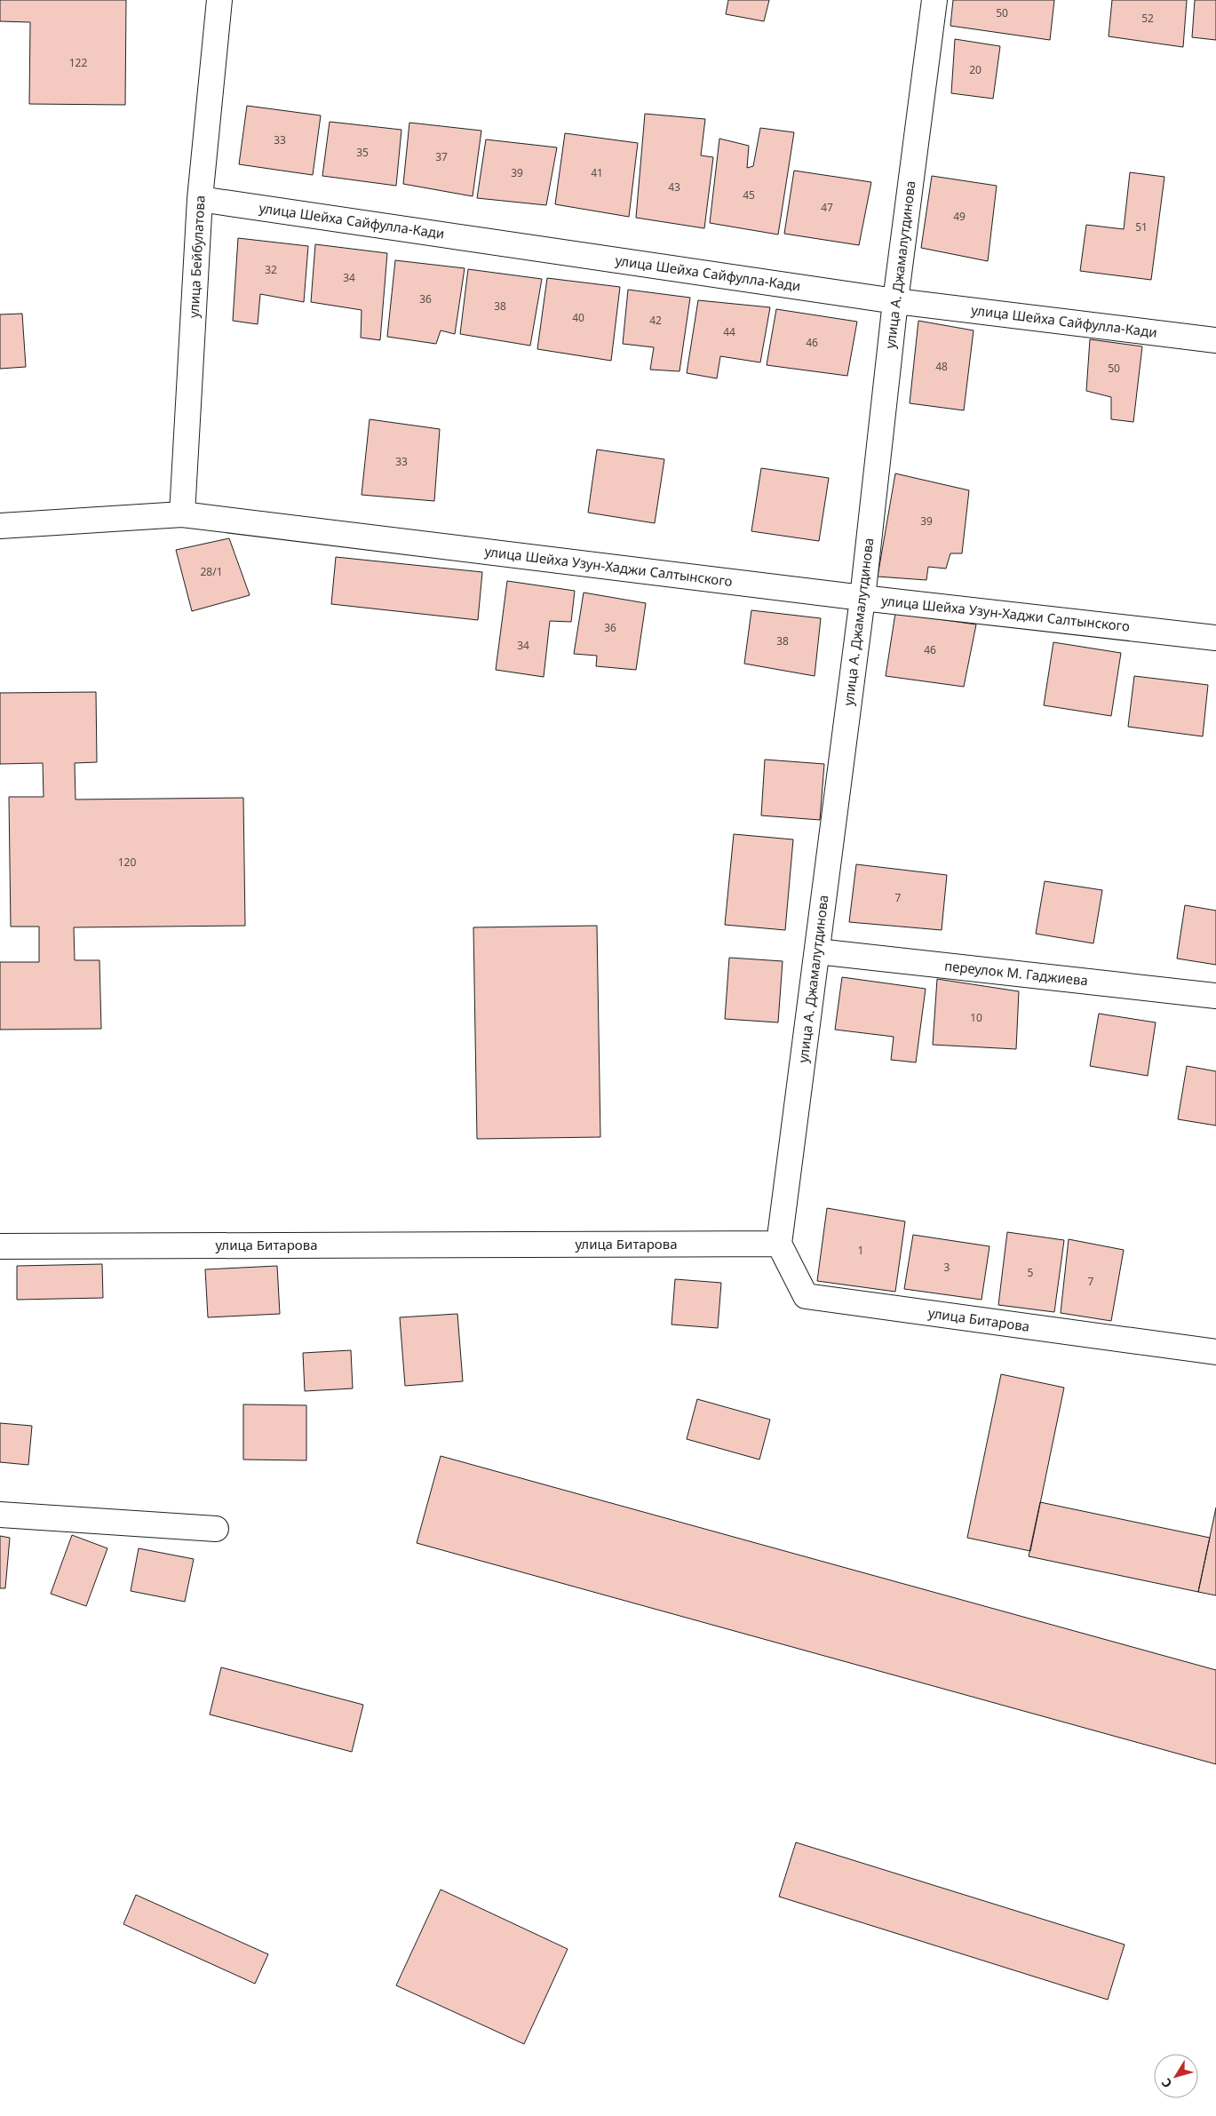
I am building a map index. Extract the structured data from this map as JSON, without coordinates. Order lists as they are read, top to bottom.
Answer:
{
  "streets": {
    "street": [
      "улица Шейха Сайфулла-Кади",
      "улица Бейбулатова",
      "улица А. Джамалутдинова",
      "улица Шейха Узун-Хаджи Салтынского",
      "переулок М. Гаджиева",
      "улица Битарова"
    ]
  },
  "crossings": [
    ["улица Шейха Сайфулла-Кади", "улица Бейбулатова"],
    ["улица Шейха Сайфулла-Кади", "улица А. Джамалутдинова"],
    ["улица Бейбулатова", "улица Шейха Узун-Хаджи Салтынского"],
    ["улица А. Джамалутдинова", "улица Шейха Узун-Хаджи Салтынского"],
    ["улица А. Джамалутдинова", "переулок М. Гаджиева"],
    ["улица А. Джамалутдинова", "улица Битарова"]
  ],
  "house_numbers": [
    "50",
    "52",
    "122",
    "20",
    "33",
    "35",
    "37",
    "39",
    "41",
    "43",
    "45",
    "47",
    "49",
    "51",
    "32",
    "34",
    "36",
    "38",
    "40",
    "42",
    "44",
    "46",
    "48",
    "50",
    "33",
    "39",
    "28/1",
    "36",
    "38",
    "34",
    "46",
    "120",
    "7",
    "10",
    "1",
    "3",
    "5",
    "7"
  ],
  "north": "bottom left"
}
